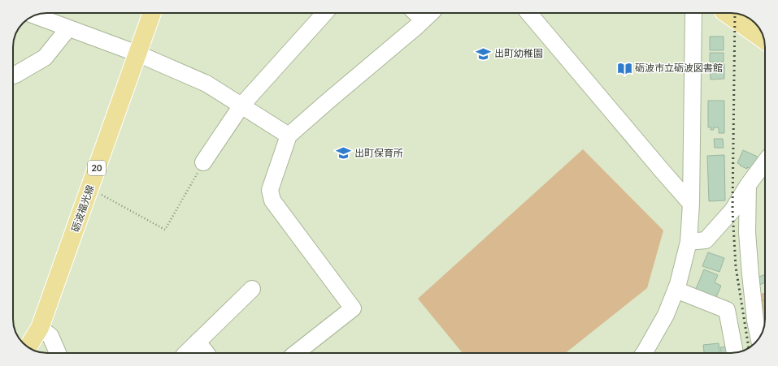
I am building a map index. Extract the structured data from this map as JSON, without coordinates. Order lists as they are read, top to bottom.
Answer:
{
  "streets": {
    "main road": ["20", "砺波福光線"]
  },
  "places": {
    "school or university": ["出町幼稚園", "出町保育所"],
    "library": ["砺波市立砺波図書館"]
  }
}
